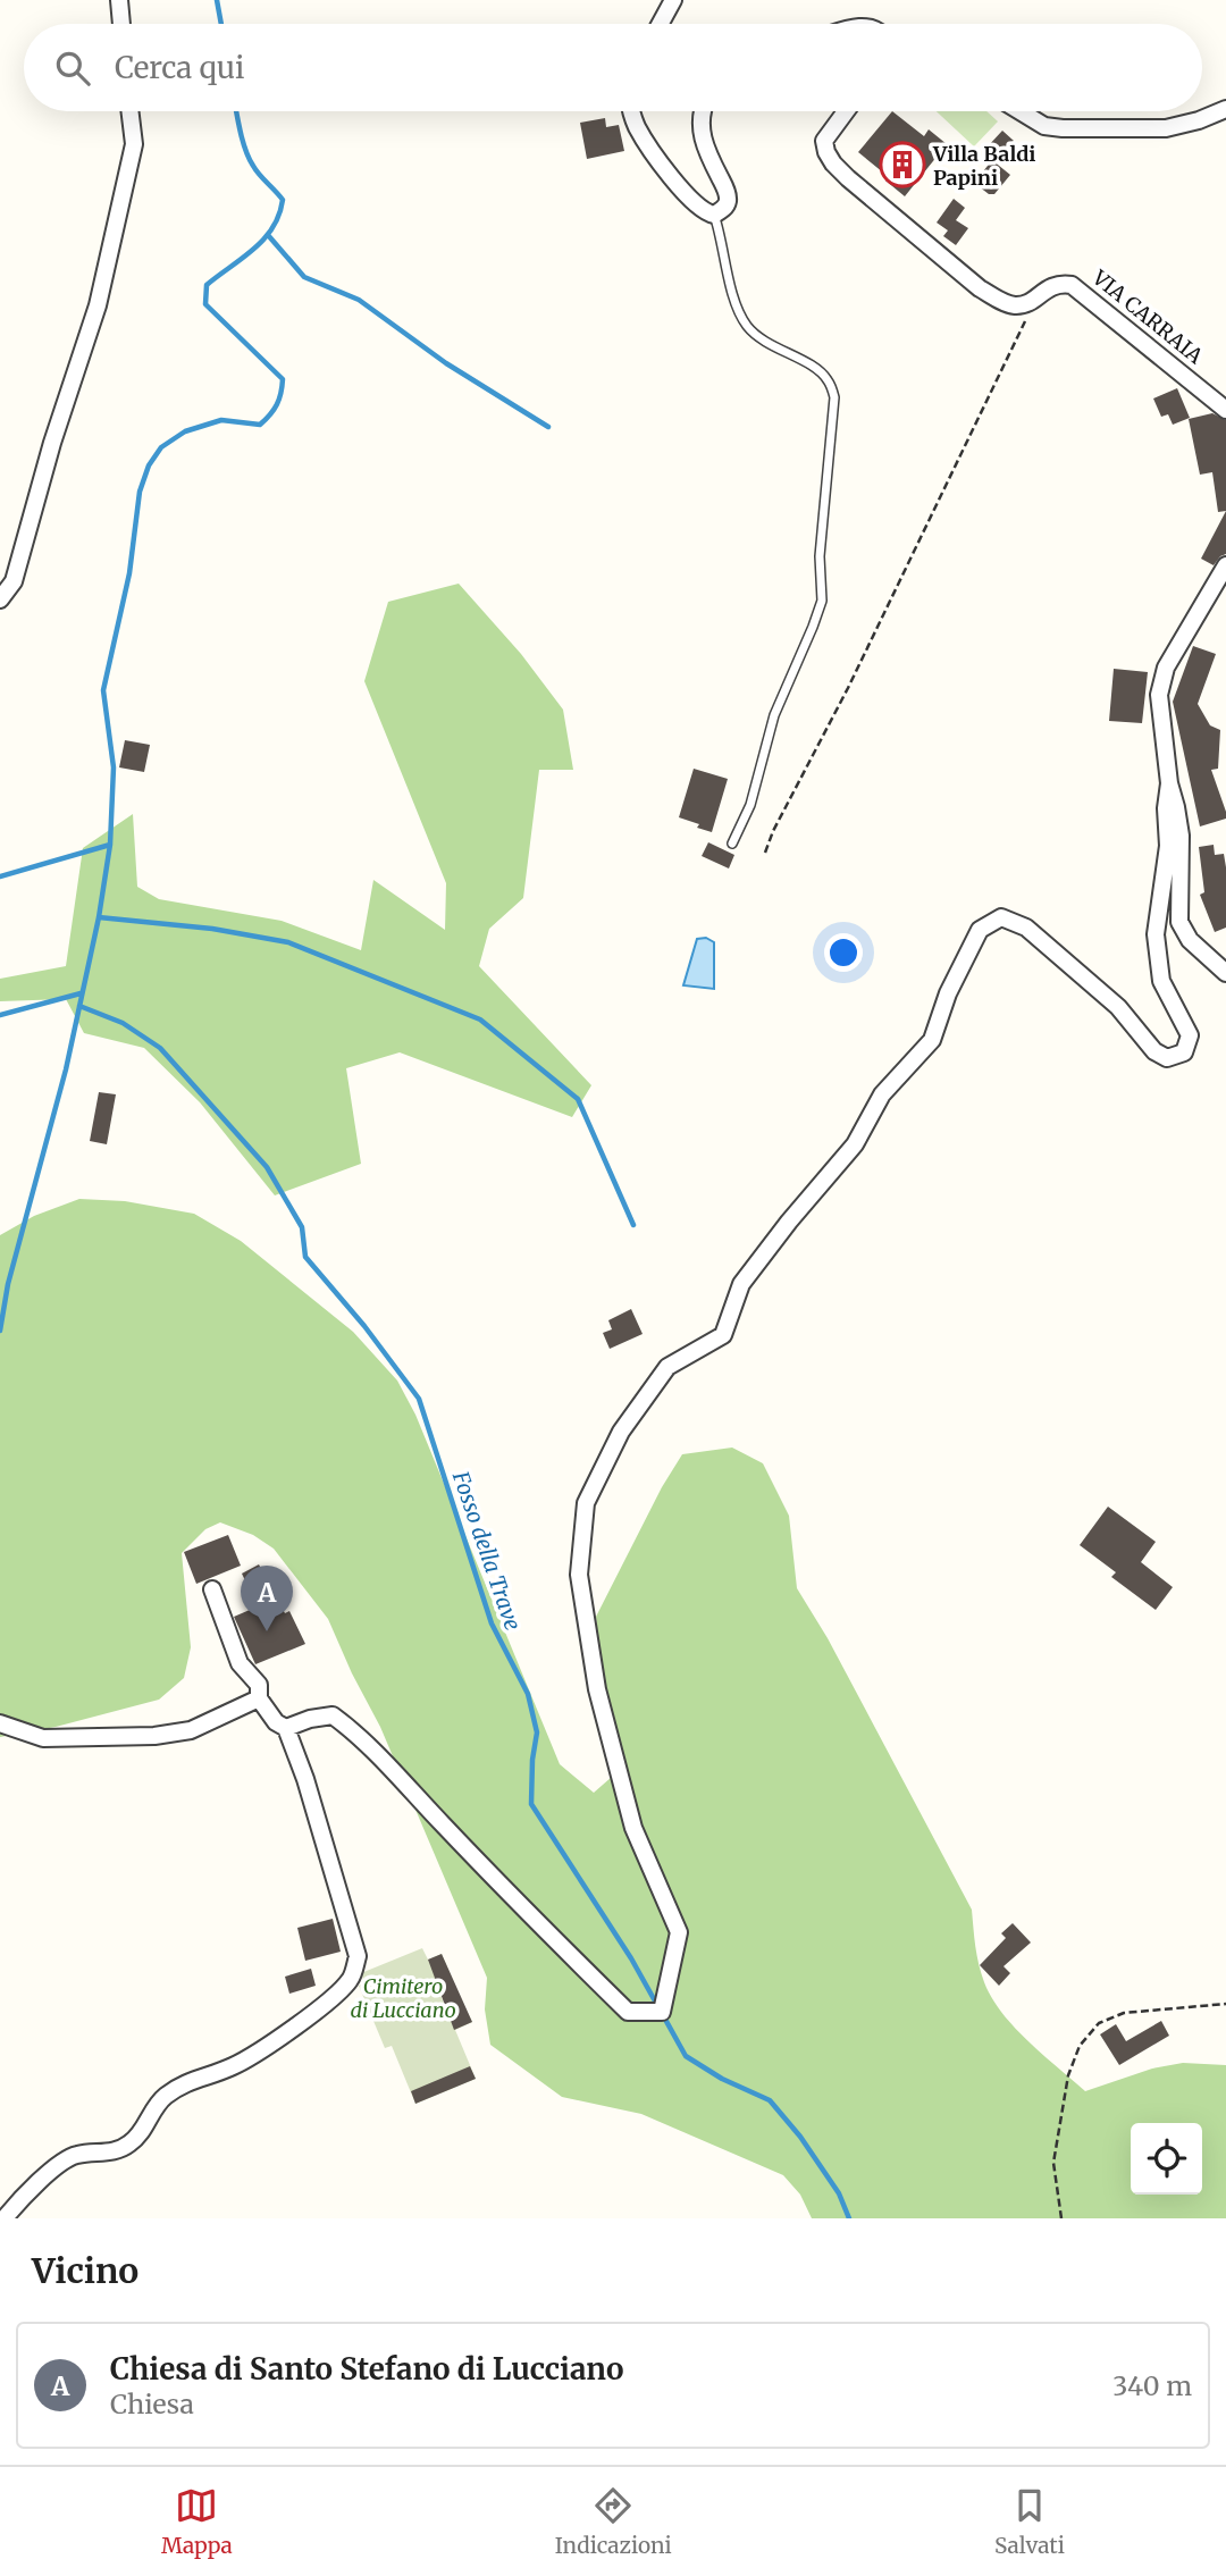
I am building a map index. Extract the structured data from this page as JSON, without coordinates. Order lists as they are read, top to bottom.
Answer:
{
  "streets": {
    "street": ["VIA CARRAIA"]
  },
  "water": ["Fosso della Trave"],
  "parks": ["Cimitero di Lucciano"],
  "places": {
    "building": ["Villa Baldi Papini"]
  },
  "page": {
    "search": "Cerca qui",
    "pins": "A",
    "heading": "Vicino",
    "list": [
      {
        "mark": "A",
        "name": "Chiesa di Santo Stefano di Lucciano",
        "note": "Chiesa",
        "value": "340 m"
      }
    ],
    "nav": ["Mappa", "Indicazioni", "Salvati"]
  }
}
